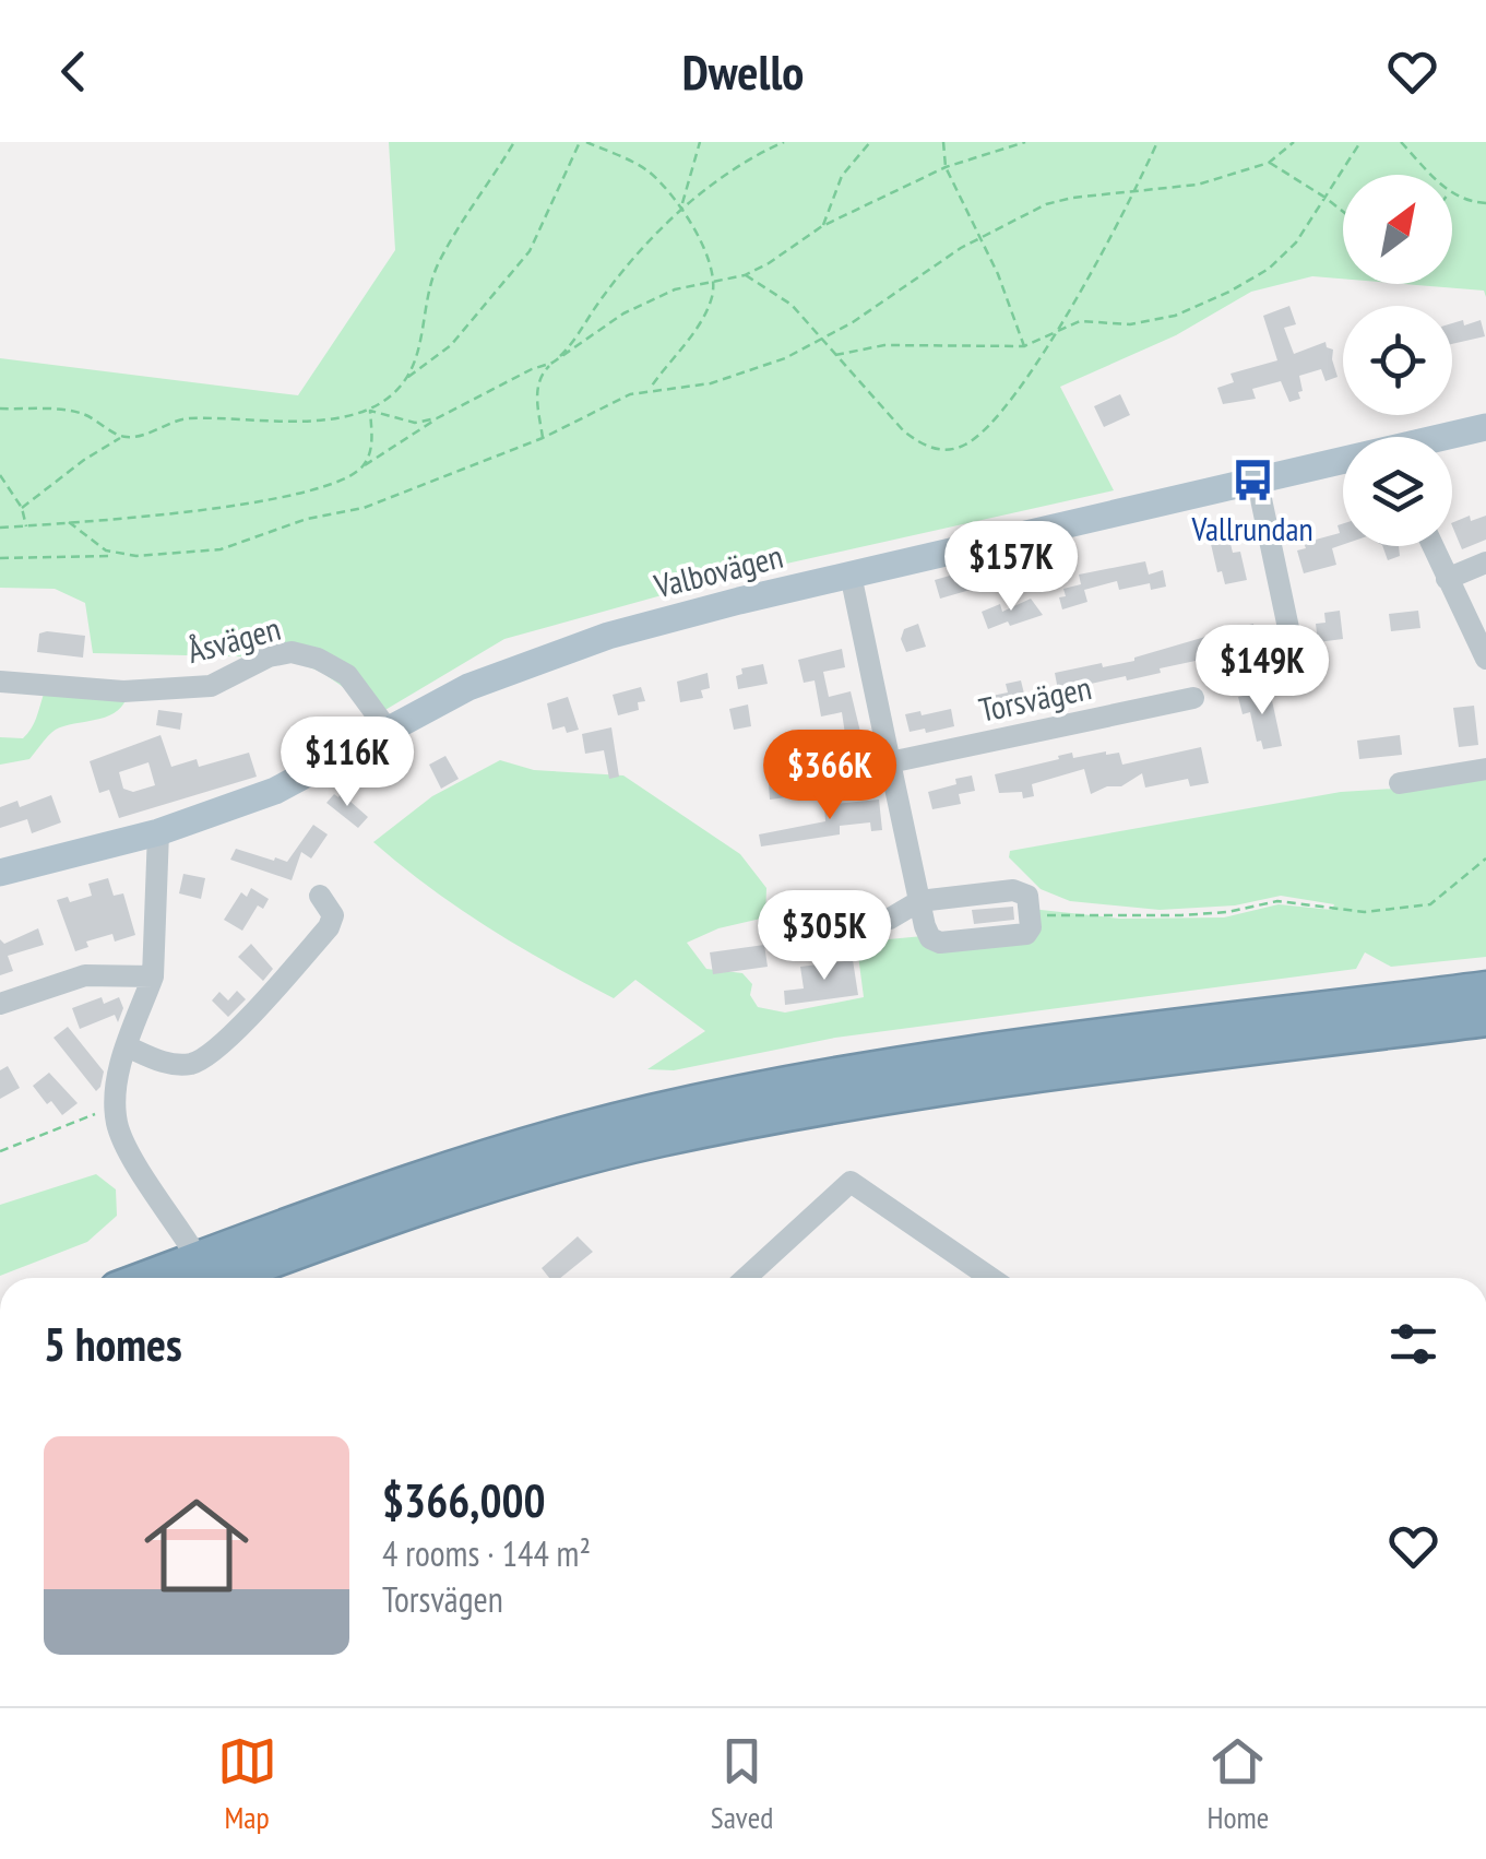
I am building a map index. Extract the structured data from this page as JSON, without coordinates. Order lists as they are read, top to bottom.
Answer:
{
  "streets": {
    "main road": ["Valbovägen"],
    "street": ["Åsvägen", "Torsvägen"]
  },
  "crossings": [
    ["Valbovägen", "Åsvägen"]
  ],
  "places": {
    "bus stop": ["Vallrundan"]
  },
  "north": "top right",
  "page": {
    "header": "Dwello",
    "price": [
      "$157K",
      "$149K",
      "$116K",
      "$366K",
      "$305K"
    ],
    "heading": "5 homes",
    "list": [
      {
        "name": "$366,000",
        "note": "4 rooms · 144 m² · Torsvägen"
      }
    ],
    "tabs": ["Map", "Saved", "Home"]
  }
}
